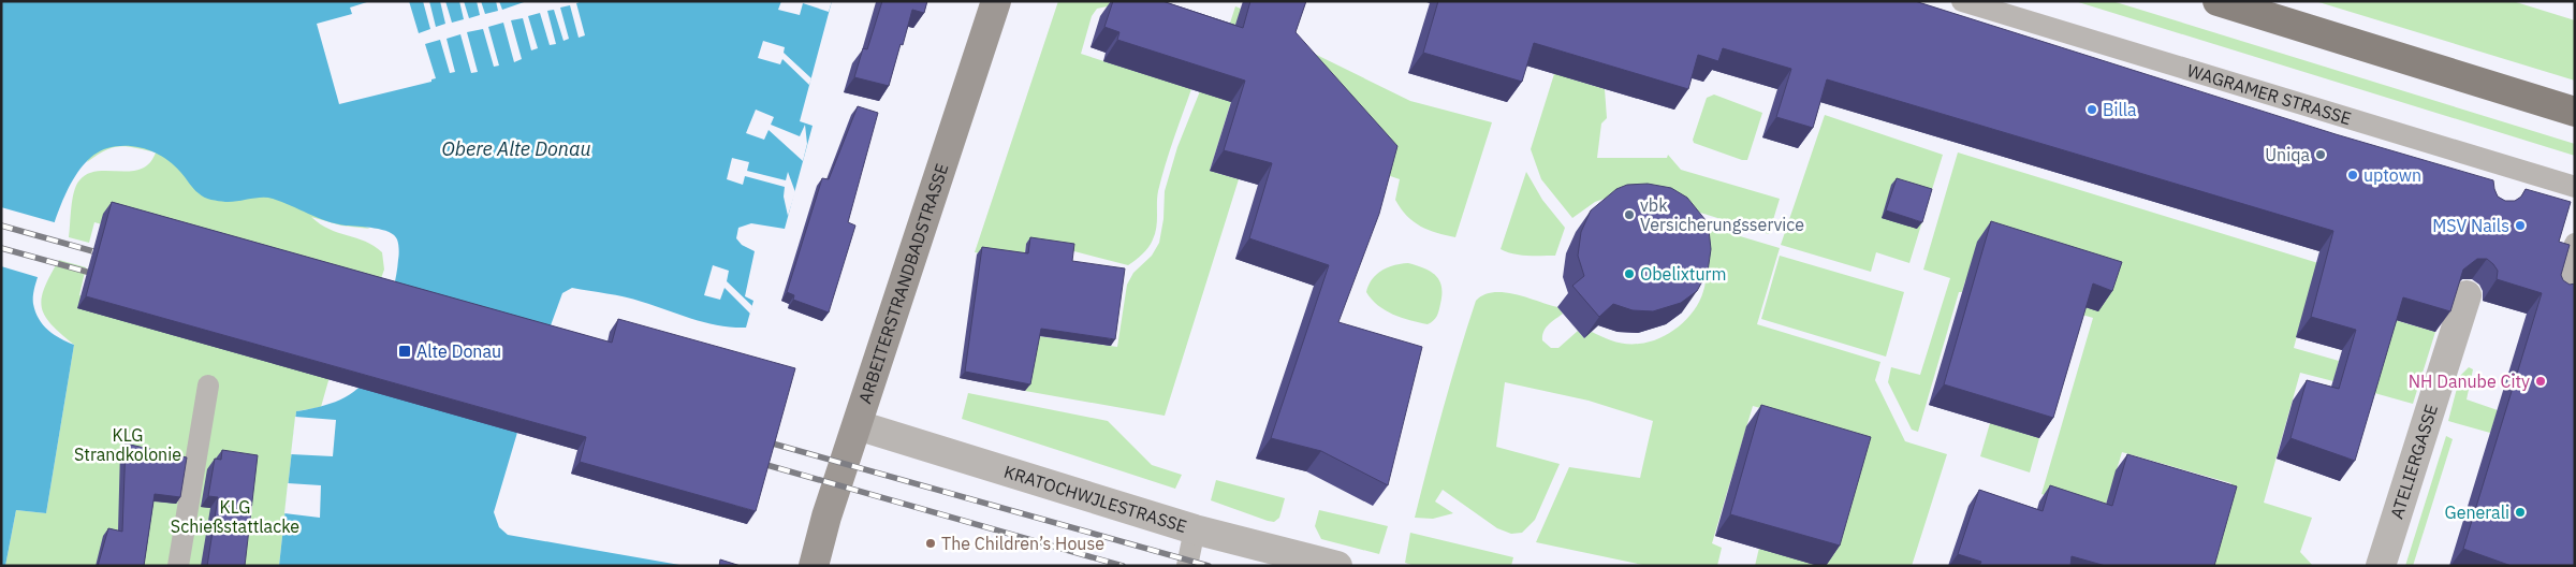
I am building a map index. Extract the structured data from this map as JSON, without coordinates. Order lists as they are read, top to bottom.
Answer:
{
  "streets": {
    "main road": ["ARBEITERSTRANDBADSTRASSE"],
    "street": ["ATELIERGASSE", "KRATOCHWJLESTRASSE"],
    "lane": ["WAGRAMER STRASSE"]
  },
  "crossings": [
    ["ARBEITERSTRANDBADSTRASSE", "KRATOCHWJLESTRASSE"]
  ],
  "water": ["Obere Alte Donau"],
  "parks": ["KLG Strandkolonie", "KLG Schießstattlacke"],
  "places": {
    "other": [
      "Billa",
      "Uniqa",
      "uptown",
      "vbk Versicherungsservice",
      "MSV Nails",
      "Obelixturm",
      "NH Danube City",
      "Generali",
      "The Children’s House"
    ],
    "transit": ["Alte Donau"]
  }
}
